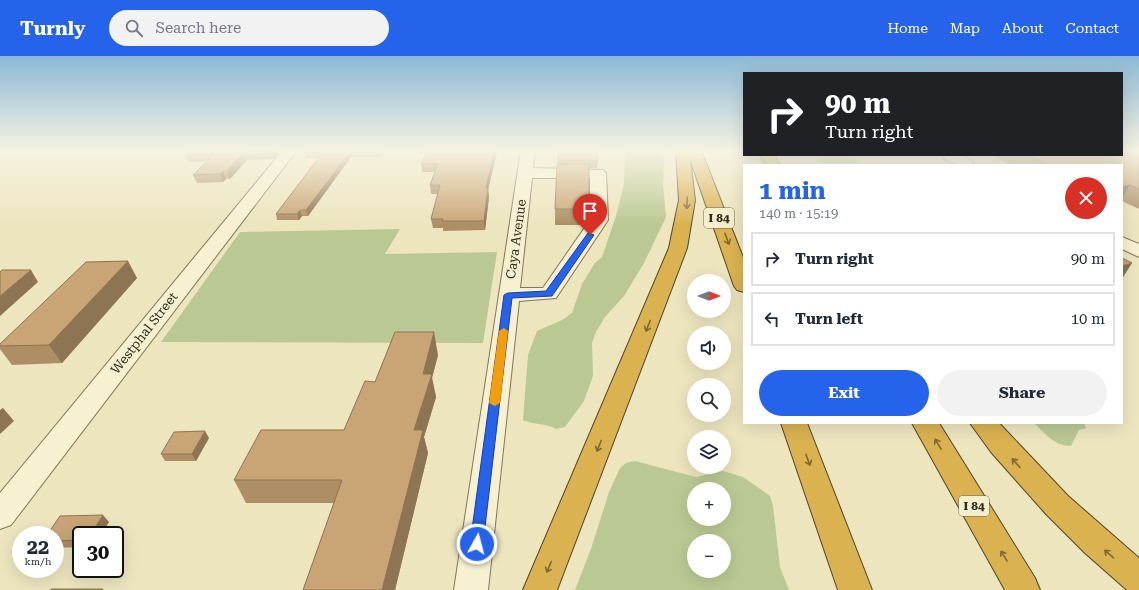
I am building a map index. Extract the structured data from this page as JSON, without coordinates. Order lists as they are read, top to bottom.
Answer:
{
  "streets": {
    "highway": ["I 84"],
    "street": ["Caya Avenue", "Westphal Street"]
  },
  "north": "right",
  "page": {
    "header": "Turnly",
    "search": "Search here",
    "nav": [
      "Home",
      "Map",
      "About",
      "Contact"
    ],
    "turn": ["90 m", "Turn right"],
    "heading": ["1 min", "140 m · 15:19"],
    "list": [
      {
        "name": "Turn right",
        "value": "90 m"
      },
      {
        "name": "Turn left",
        "value": "10 m"
      }
    ],
    "map_buttons": ["+", "−"],
    "buttons": ["Exit", "Share"],
    "speed": "22 km/h",
    "limit": "30"
  }
}
